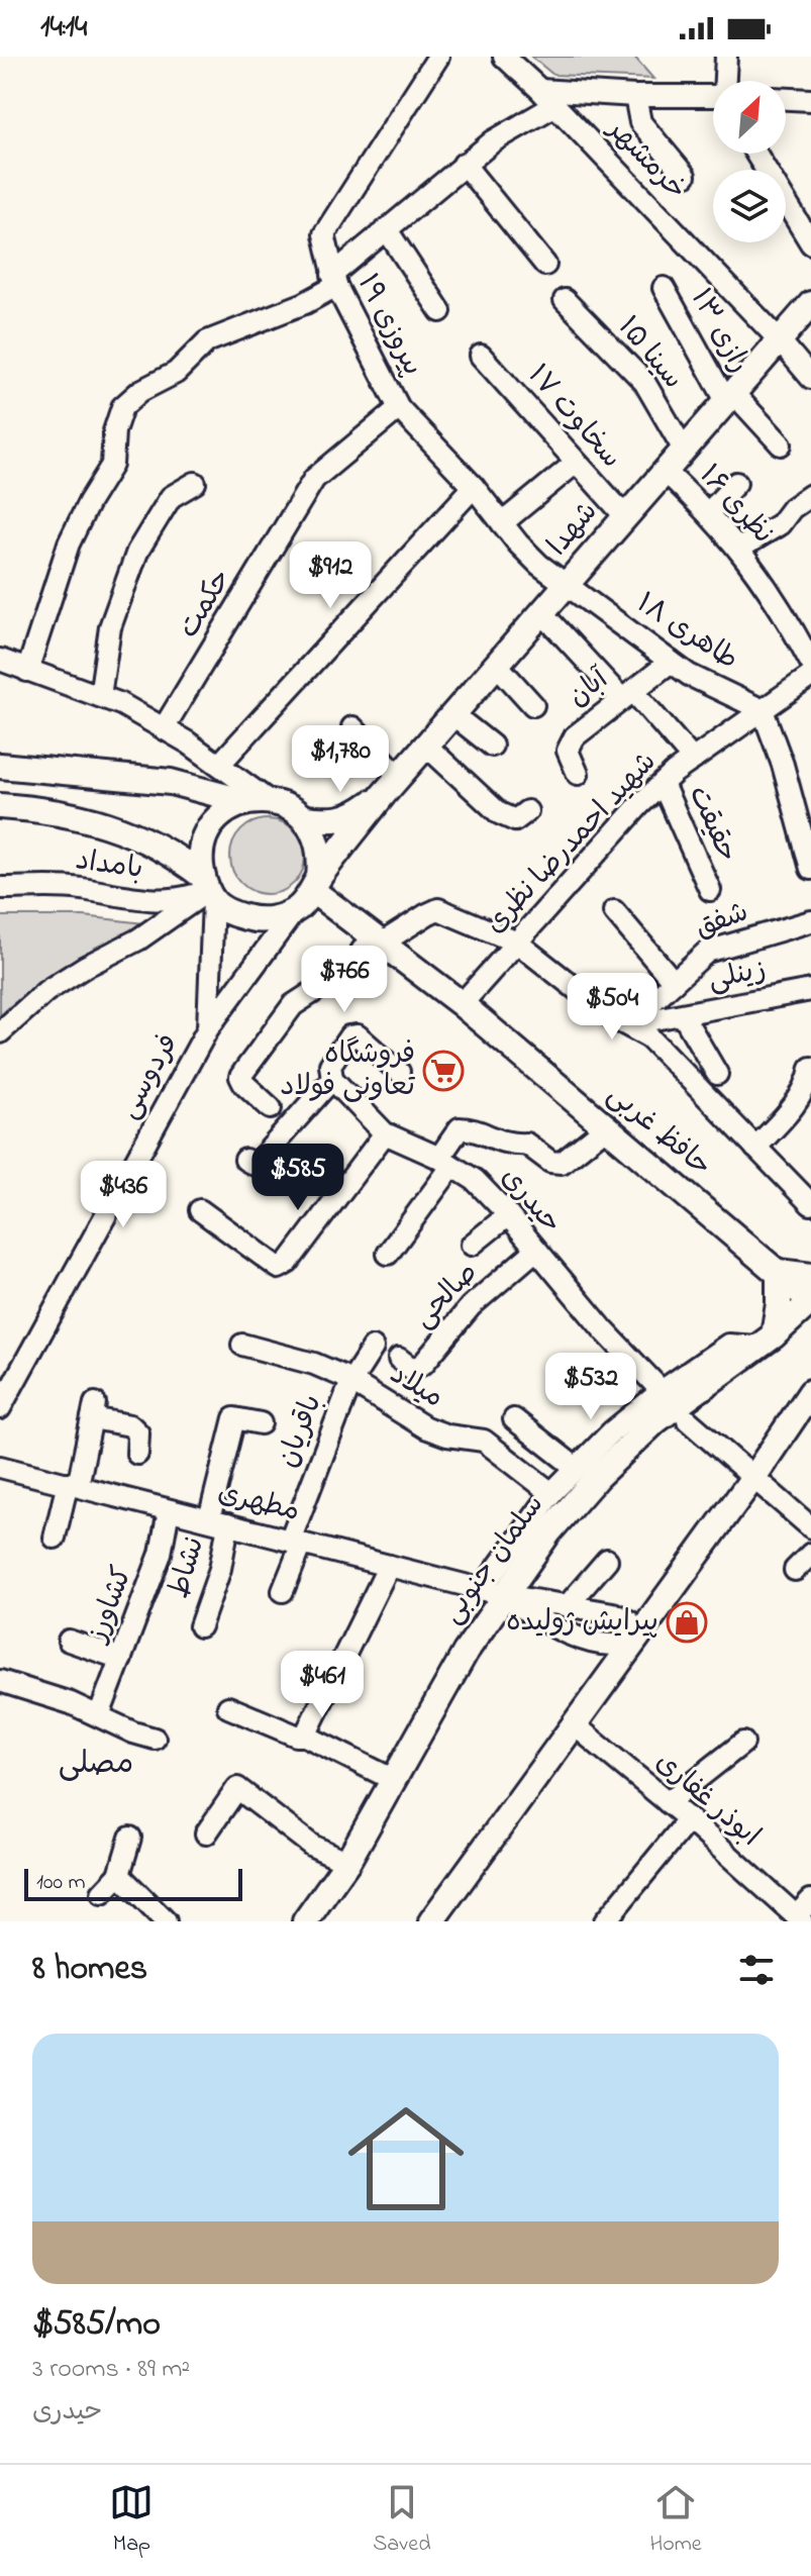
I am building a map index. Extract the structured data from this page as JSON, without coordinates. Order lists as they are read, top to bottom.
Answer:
{
  "streets": {
    "main road": ["شهدا", "حافظ غربی", "سلمان جنوبی"],
    "street": [
      "خرمشهر",
      "پیروزی ۱۹",
      "رازی ۱۳",
      "سینا ۱۵",
      "سخاوت ۱۷",
      "نظری ۱۶",
      "حکمت",
      "طاهری ۱۸",
      "آبان",
      "حقیقت",
      "شهید احمدرضا نظری",
      "بامداد",
      "شفق",
      "زینلی",
      "فردوسی",
      "حیدری",
      "صالحی",
      "میلاد",
      "باقریان",
      "مطهری",
      "نشاط",
      "کشاورز",
      "ابوذر غفاری"
    ]
  },
  "crossings": [
    ["خرمشهر", "شهدا"],
    ["پیروزی ۱۹", "شهدا"],
    ["پیروزی ۱۹", "حکمت"],
    ["پیروزی ۱۹", "طاهری ۱۸"],
    ["رازی ۱۳", "شهدا"],
    ["سینا ۱۵", "شهدا"],
    ["سخاوت ۱۷", "شهدا"],
    ["نظری ۱۶", "شهدا"],
    ["شهدا", "طاهری ۱۸"],
    ["طاهری ۱۸", "آبان"],
    ["طاهری ۱۸", "شهید احمدرضا نظری"],
    ["حقیقت", "شهید احمدرضا نظری"],
    ["شهید احمدرضا نظری", "حافظ غربی"],
    ["بامداد", "فردوسی"],
    ["بامداد", "حافظ غربی"],
    ["شفق", "زینلی"],
    ["فردوسی", "حافظ غربی"],
    ["حافظ غربی", "سلمان جنوبی"],
    ["حیدری", "صالحی"],
    ["میلاد", "باقریان"],
    ["باقریان", "مطهری"],
    ["مطهری", "سلمان جنوبی"],
    ["مطهری", "نشاط"],
    ["مطهری", "کشاورز"]
  ],
  "districts": ["مصلی"],
  "places": {
    "supermarket": ["فروشگاه تعاونی فولاد"],
    "shop": ["پیرایش ژولیده"]
  },
  "scale_bar": "100 m",
  "north": "top right",
  "page": {
    "status": "14:14",
    "price": [
      "$912",
      "$1,780",
      "$766",
      "$504",
      "$585",
      "$436",
      "$532",
      "$461"
    ],
    "scale": "100 m",
    "heading": "8 homes",
    "list": [
      {
        "name": "$585/mo",
        "note": "3 rooms · 89 m² · حیدری"
      }
    ],
    "tabs": ["Map", "Saved", "Home"]
  }
}
